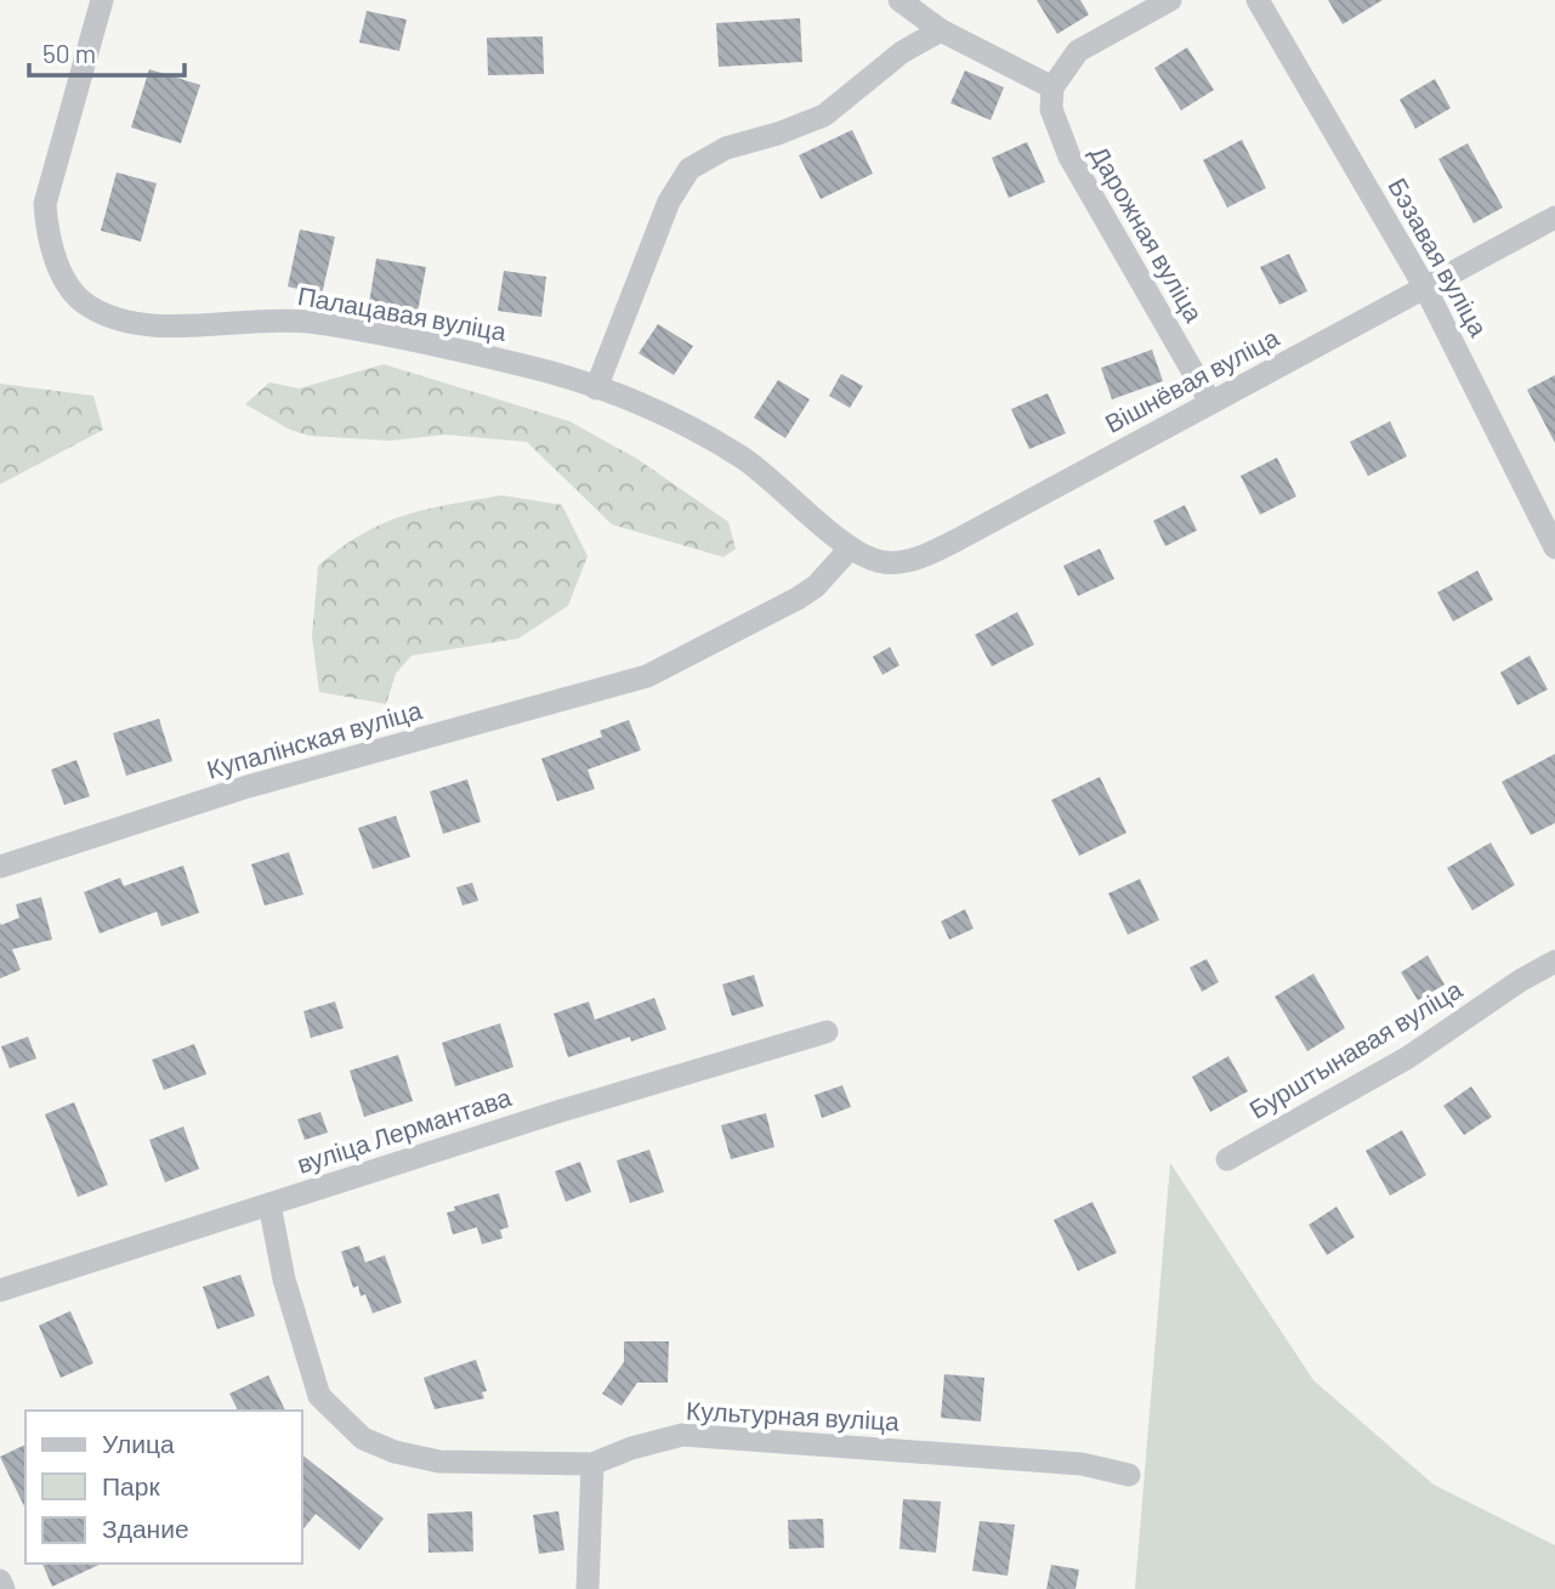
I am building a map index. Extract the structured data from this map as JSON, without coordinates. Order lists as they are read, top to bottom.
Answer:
{
  "streets": {
    "street": [
      "Дарожная вуліца",
      "Бэзавая вуліца",
      "Палацавая вуліца",
      "Вішнёвая вуліца",
      "Купалінская вуліца",
      "Бурштынавая вуліца",
      "вуліца Лермантава",
      "Культурная вуліца"
    ]
  },
  "crossings": [
    ["Дарожная вуліца", "Вішнёвая вуліца"],
    ["Бэзавая вуліца", "Вішнёвая вуліца"],
    ["Палацавая вуліца", "Вішнёвая вуліца"],
    ["Палацавая вуліца", "Купалінская вуліца"],
    ["Вішнёвая вуліца", "Купалінская вуліца"],
    ["вуліца Лермантава", "Культурная вуліца"]
  ],
  "legend": ["Улица", "Парк", "Здание"],
  "scale_bar": "50 m"
}
